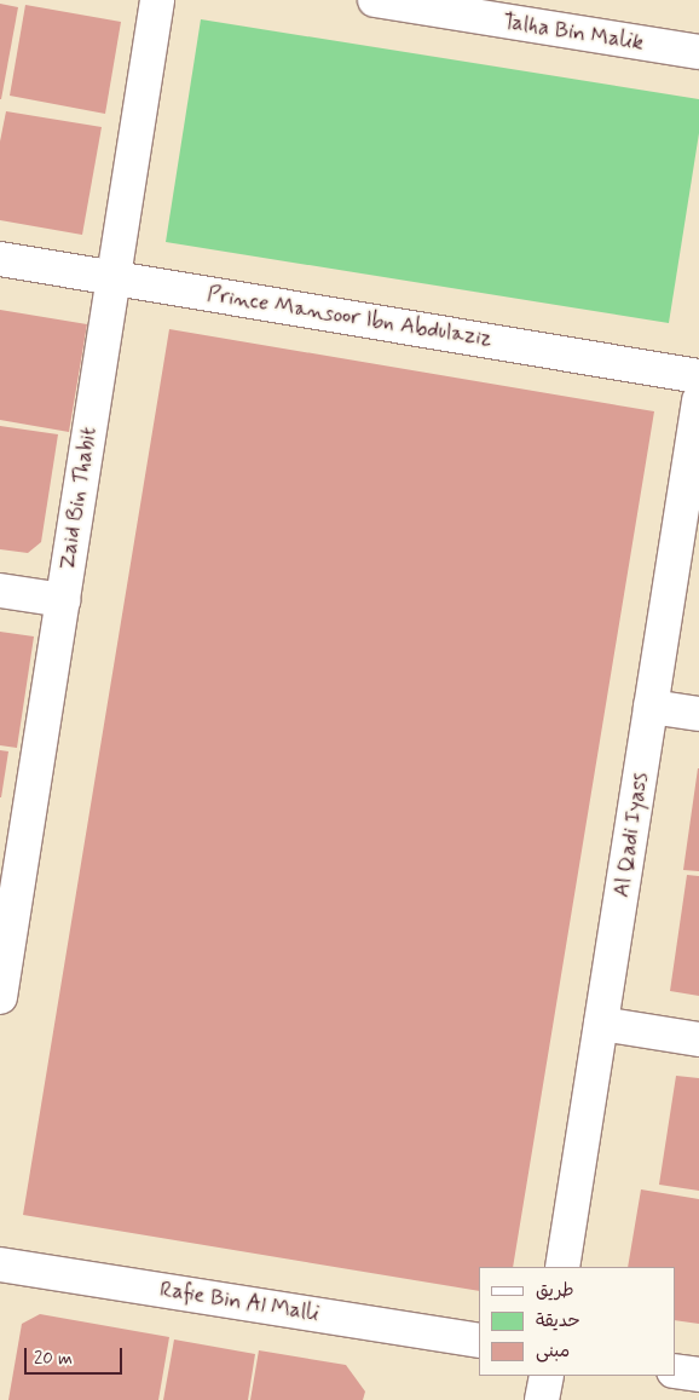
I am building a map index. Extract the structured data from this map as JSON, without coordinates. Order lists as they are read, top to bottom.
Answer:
{
  "streets": {
    "street": [
      "Talha Bin Malik",
      "Prince Mansoor Ibn Abdulaziz",
      "Zaid Bin Thabit",
      "Al Qadi Iyass",
      "Rafie Bin Al Malli"
    ]
  },
  "crossings": [
    ["Prince Mansoor Ibn Abdulaziz", "Zaid Bin Thabit"]
  ],
  "legend": ["طريق", "حديقة", "مبنى"],
  "scale_bar": "20 m"
}
